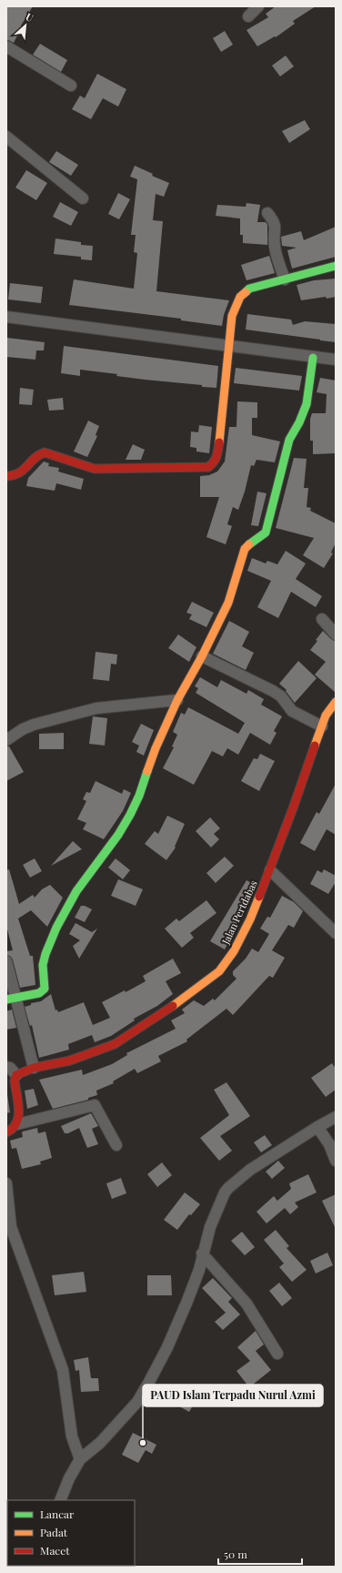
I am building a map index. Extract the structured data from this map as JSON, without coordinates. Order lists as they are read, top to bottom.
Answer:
{
  "streets": {
    "street": ["Jalan Pertdabas"]
  },
  "places": ["PAUD Islam Terpadu Nurul Azmi"],
  "legend": ["Lancar", "Padat", "Macet"],
  "scale_bar": "50 m",
  "north": "top right"
}
